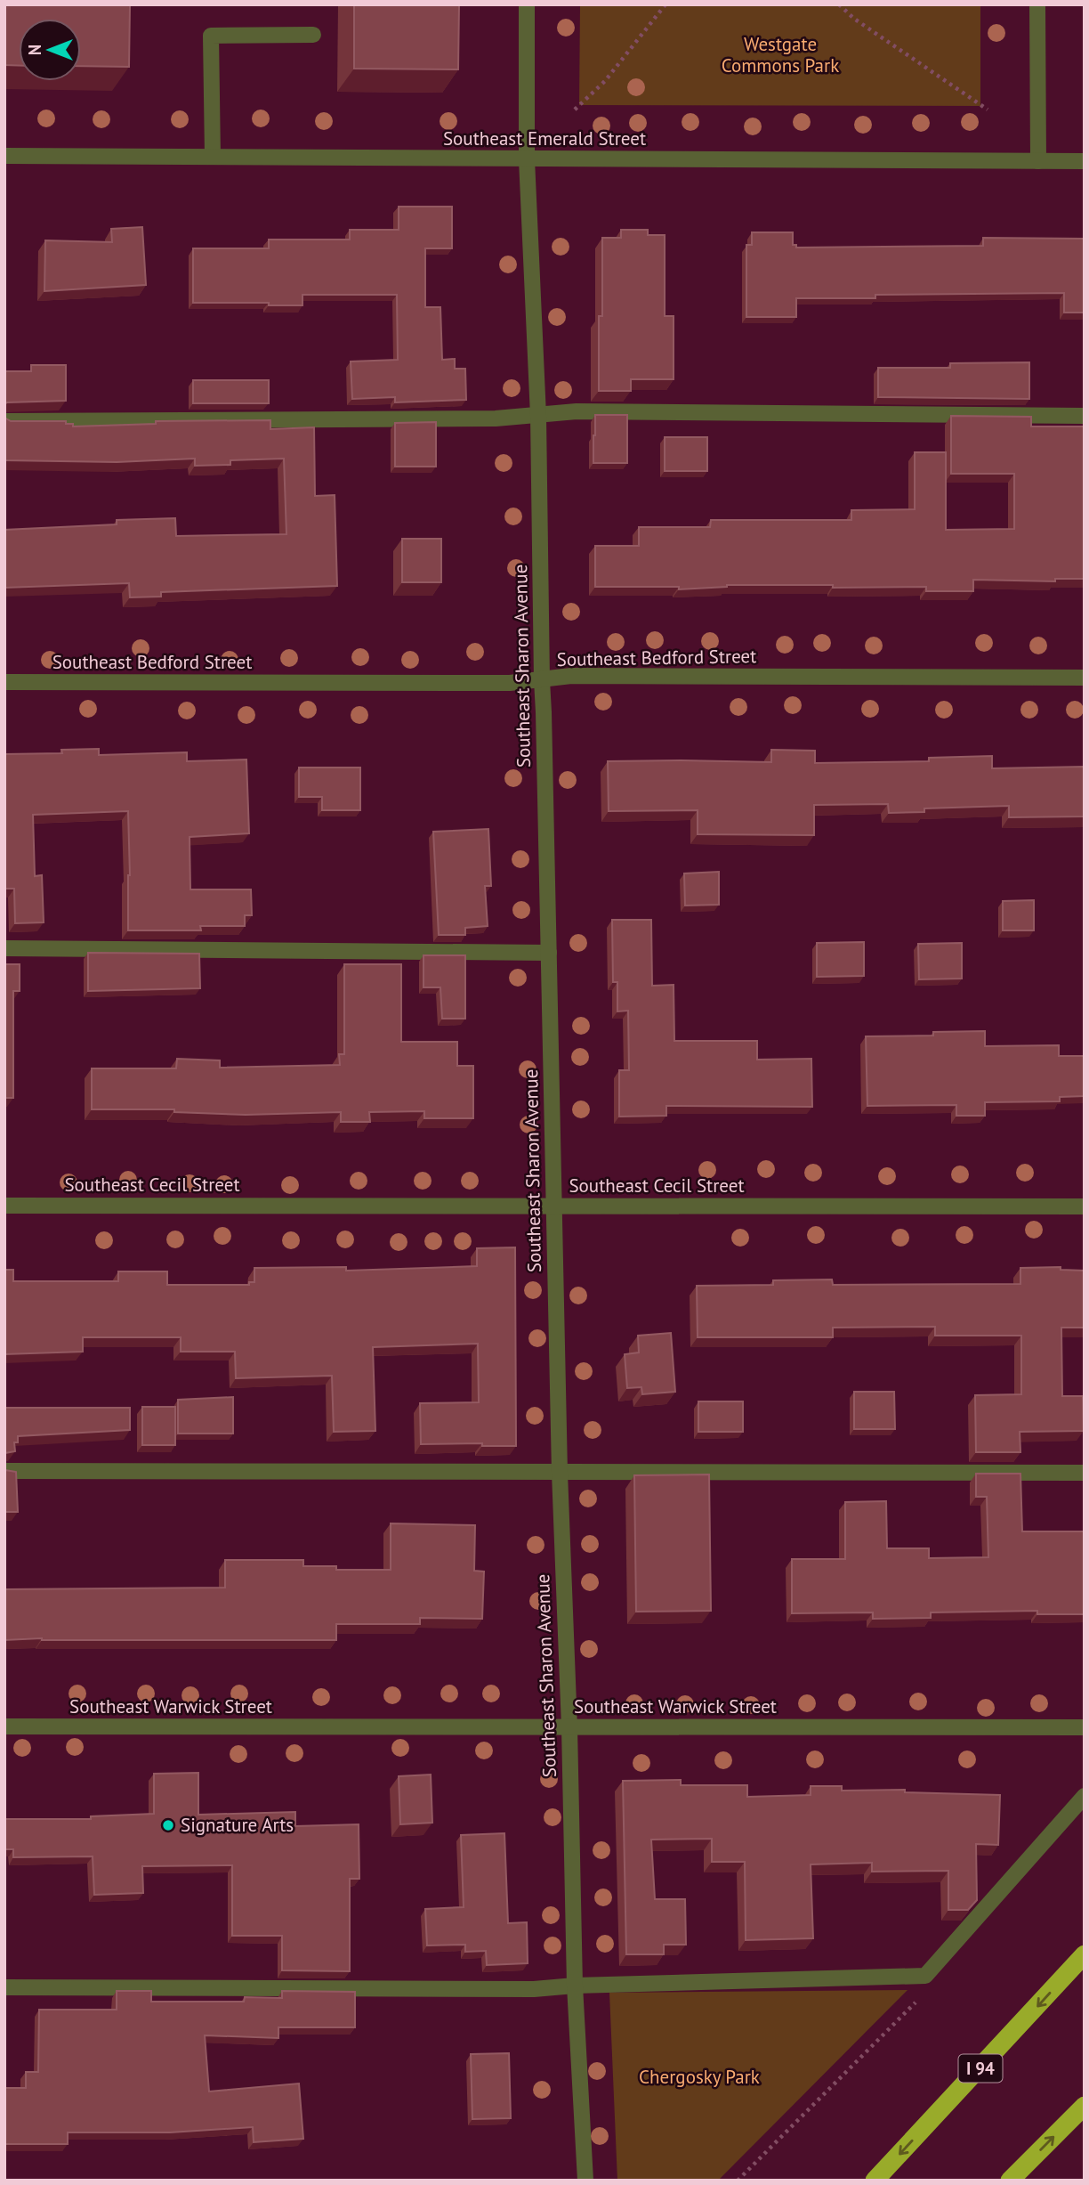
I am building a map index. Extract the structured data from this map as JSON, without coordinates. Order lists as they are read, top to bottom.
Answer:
{
  "streets": {
    "highway": ["I 94"],
    "street": [
      "Southeast Emerald Street",
      "Southeast Bedford Street",
      "Southeast Sharon Avenue",
      "Southeast Cecil Street",
      "Southeast Warwick Street"
    ]
  },
  "crossings": [
    ["Southeast Emerald Street", "Southeast Sharon Avenue"],
    ["Southeast Bedford Street", "Southeast Sharon Avenue"],
    ["Southeast Sharon Avenue", "Southeast Cecil Street"],
    ["Southeast Sharon Avenue", "Southeast Warwick Street"]
  ],
  "parks": ["Westgate Commons Park", "Chergosky Park"],
  "places": ["Signature Arts"],
  "north": "left"
}
